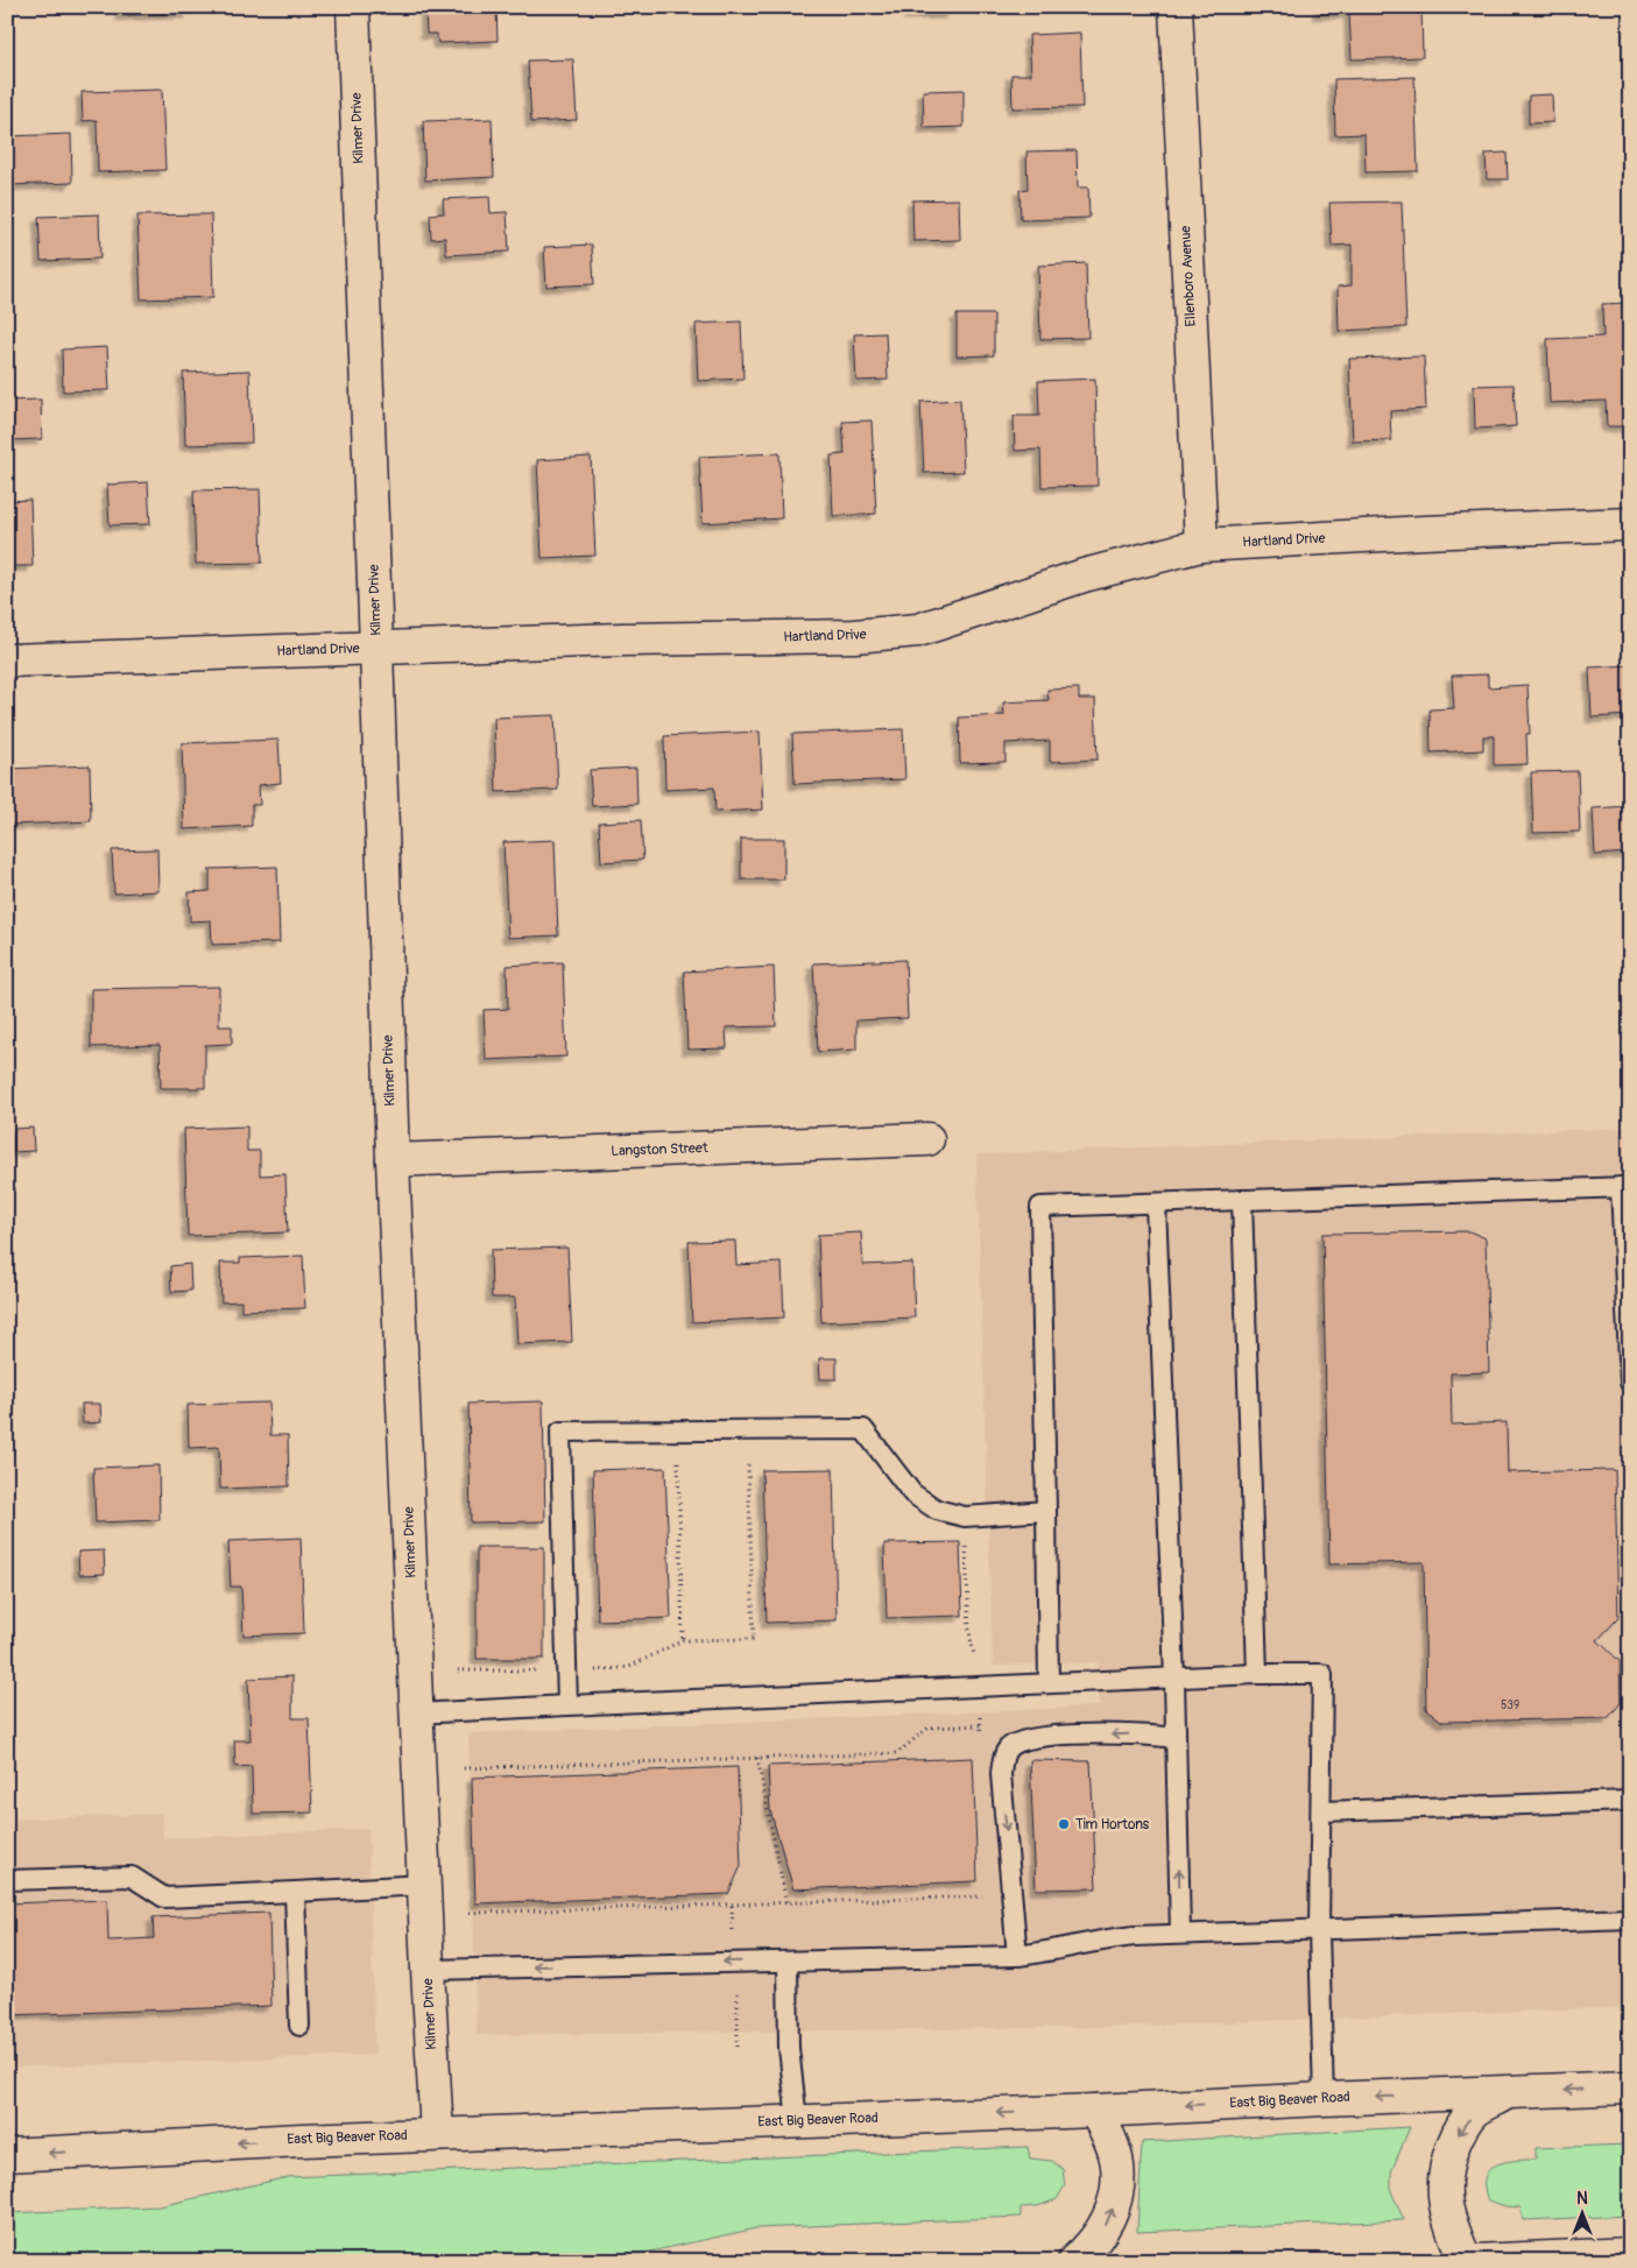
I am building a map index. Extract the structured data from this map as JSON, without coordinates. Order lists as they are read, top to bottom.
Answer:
{
  "streets": {
    "street": [
      "Kilmer Drive",
      "Ellenboro Avenue",
      "Hartland Drive",
      "Langston Street",
      "East Big Beaver Road"
    ]
  },
  "crossings": [
    ["Kilmer Drive", "Hartland Drive"],
    ["Kilmer Drive", "Langston Street"],
    ["Kilmer Drive", "East Big Beaver Road"],
    ["Ellenboro Avenue", "Hartland Drive"]
  ],
  "one_way": ["East Big Beaver Road"],
  "places": ["Tim Hortons"],
  "house_numbers": ["539"],
  "north": "top"
}
